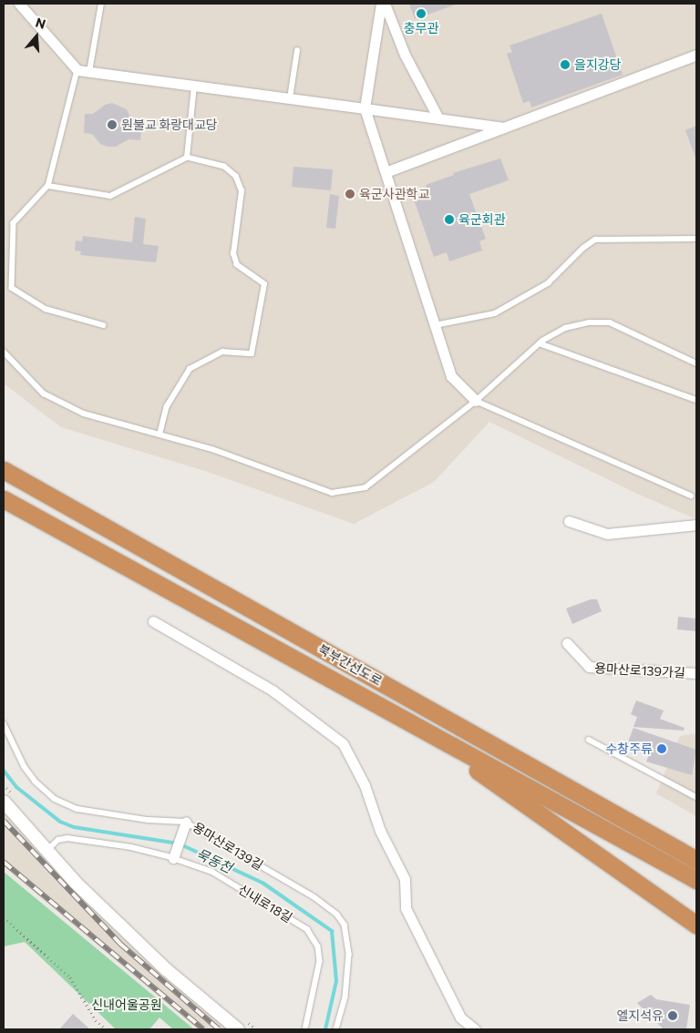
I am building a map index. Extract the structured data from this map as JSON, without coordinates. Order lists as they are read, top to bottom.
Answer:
{
  "streets": {
    "highway": ["북부간선도로"],
    "street": ["용마산로139가길"],
    "lane": ["용마산로139길", "신내로18길"]
  },
  "water": ["묵동천"],
  "parks": ["신내어울공원"],
  "places": [
    "충무관",
    "을지강당",
    "원불교 화랑대교당",
    "육군사관학교",
    "육군회관",
    "수창주류",
    "엘지석유"
  ],
  "north": "top"
}
